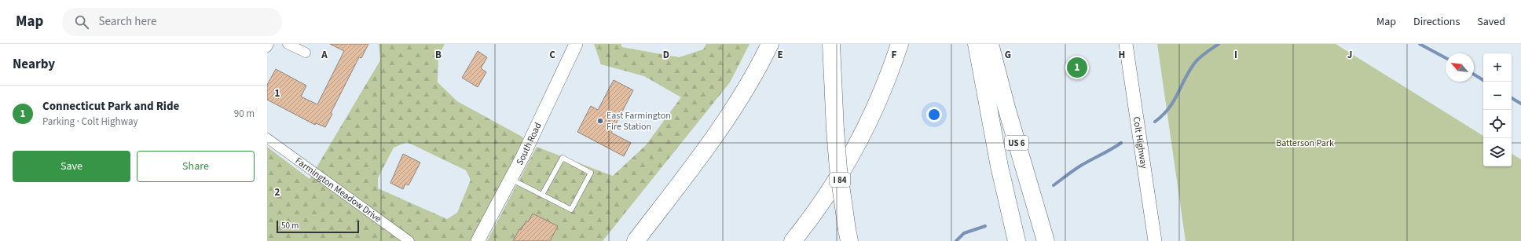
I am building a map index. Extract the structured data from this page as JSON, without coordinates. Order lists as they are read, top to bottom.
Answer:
{
  "streets": {
    "highway": ["US 6", "I 84"],
    "main road": ["Colt Highway", "South Road"],
    "street": ["Farmington Meadow Drive"]
  },
  "parks": ["Batterson Park"],
  "places": ["East Farmington Fire Station"],
  "scale_bar": "50 m",
  "north": "top left",
  "page": {
    "header": "Map",
    "search": "Search here",
    "nav": ["Map", "Directions", "Saved"],
    "heading": "Nearby",
    "map_buttons": ["+", "−"],
    "pins": "1",
    "list": [
      {
        "mark": "1",
        "name": "Connecticut Park and Ride",
        "note": "Parking · Colt Highway",
        "value": "90 m"
      }
    ],
    "buttons": ["Save", "Share"],
    "scale": "50 m"
  },
  "grid": {
    "columns": [
      "A",
      "B",
      "C",
      "D",
      "E",
      "F",
      "G",
      "H",
      "I",
      "J"
    ],
    "rows": ["1", "2"]
  }
}
